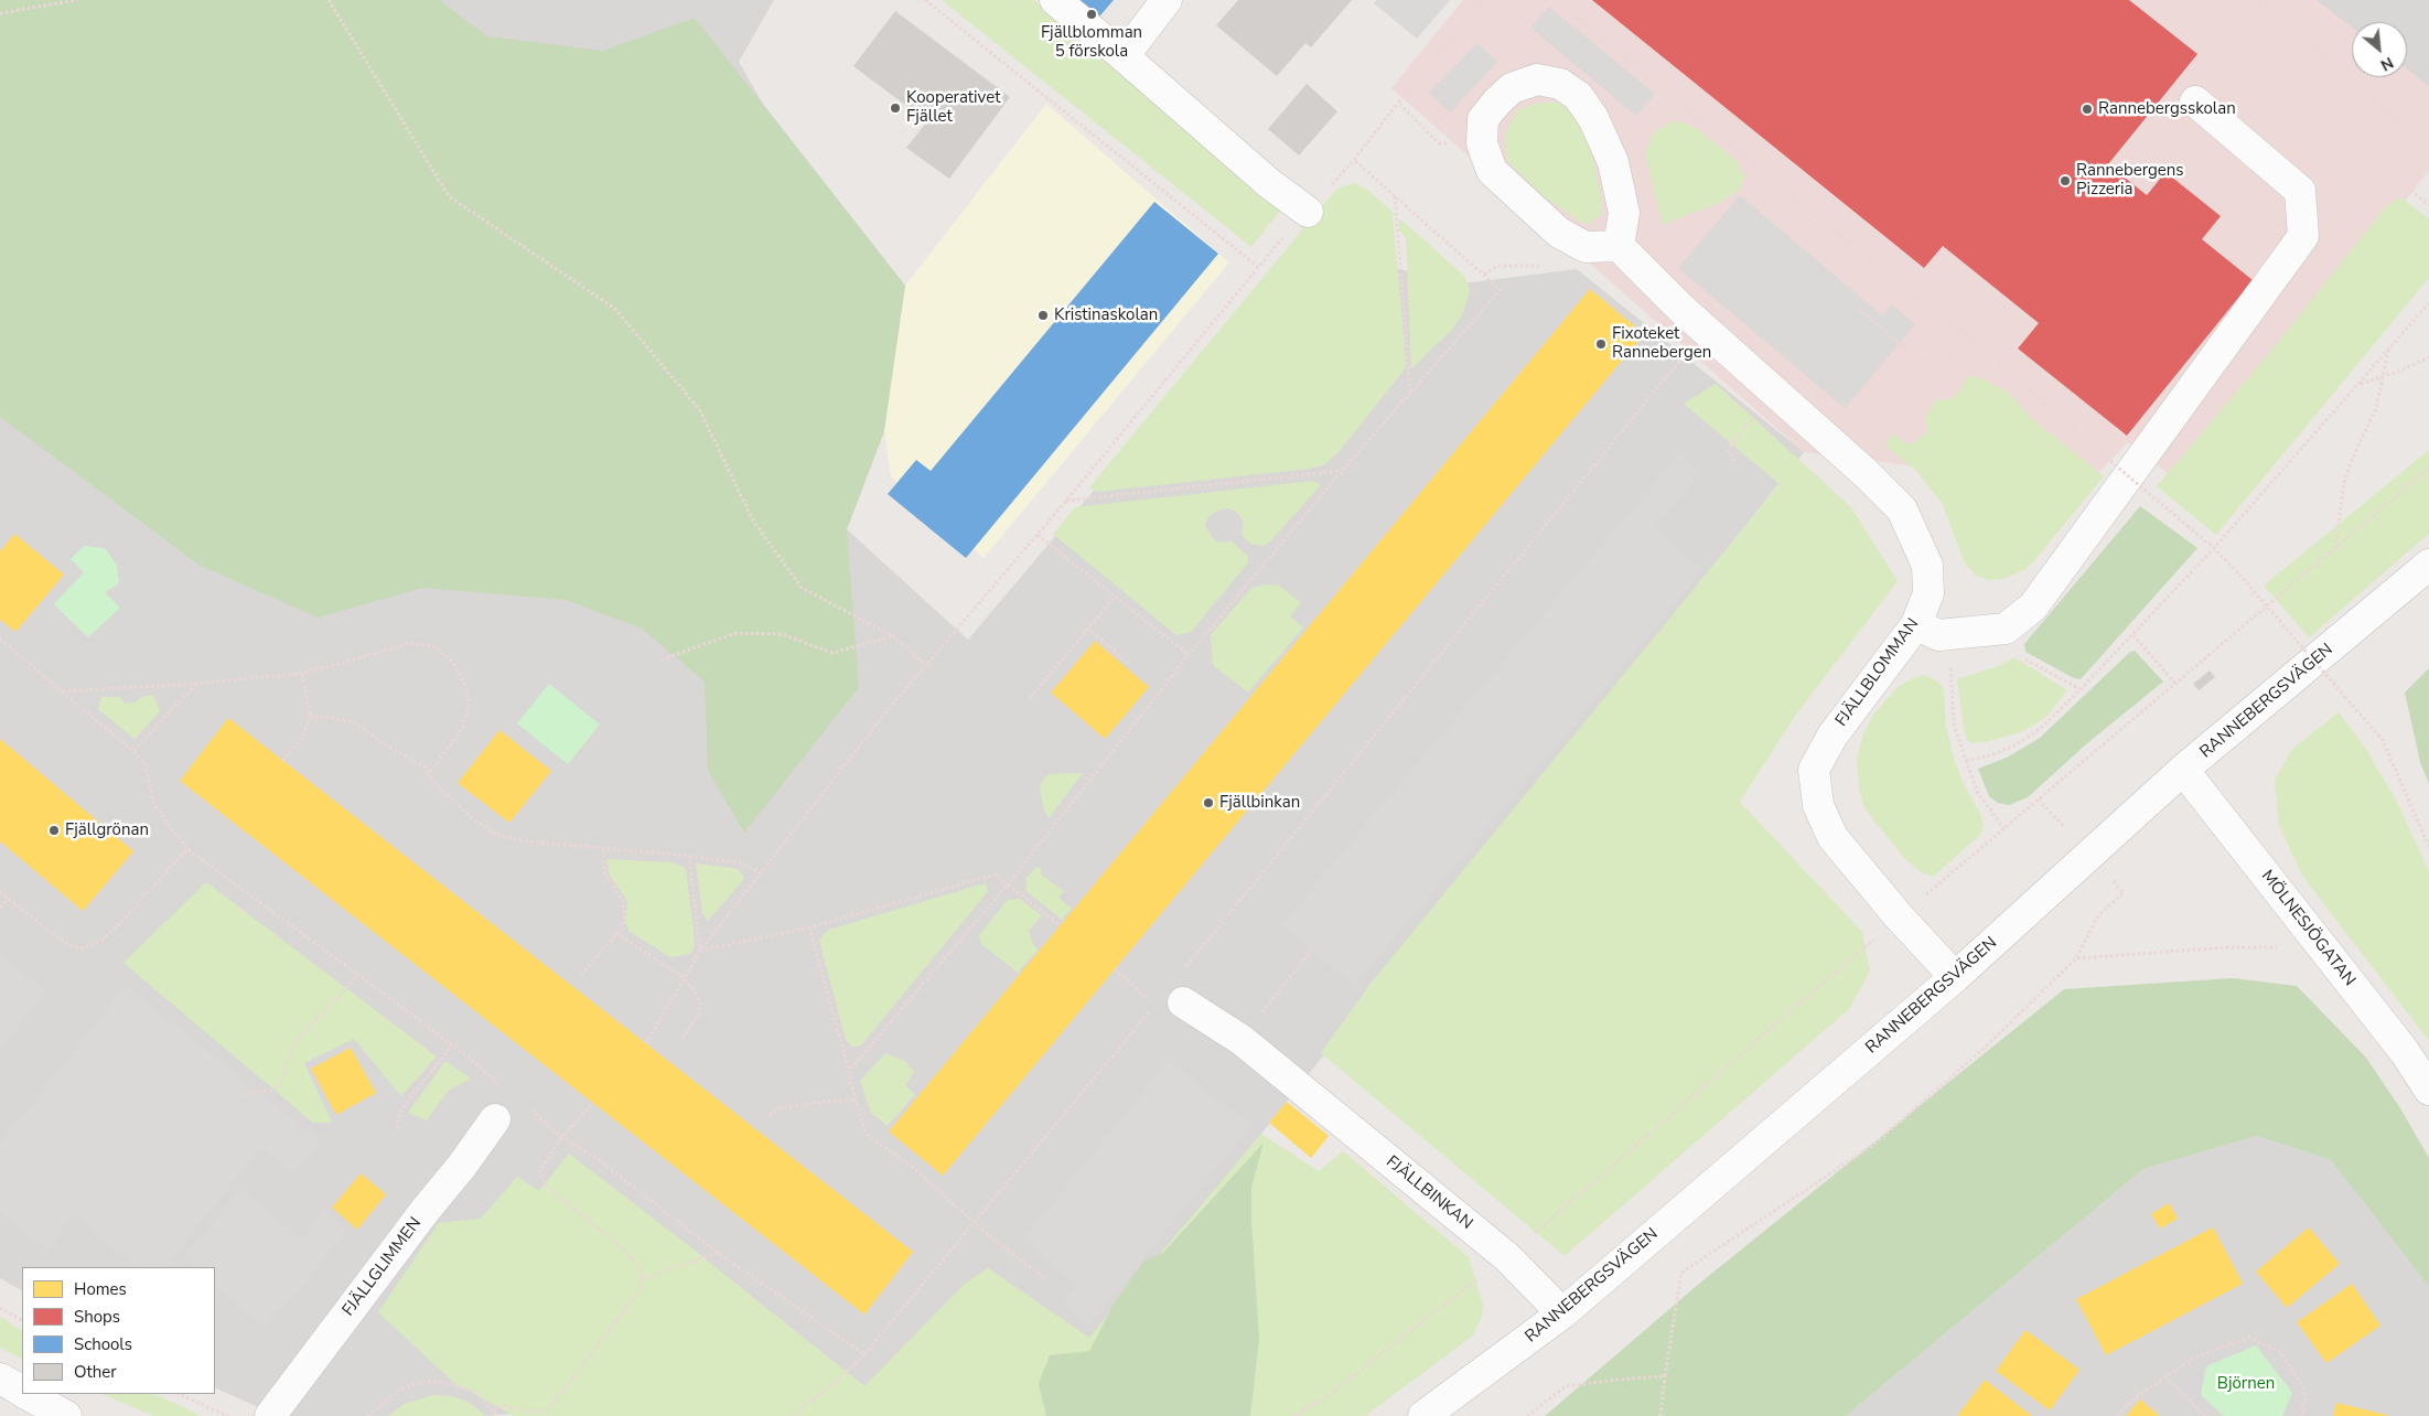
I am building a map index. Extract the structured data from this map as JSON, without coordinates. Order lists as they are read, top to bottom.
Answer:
{
  "streets": {
    "street": [
      "FJÄLLBLOMMAN",
      "RANNEBERGSVÄGEN",
      "MÖLNESJÖGATAN",
      "FJÄLLBINKAN",
      "FJÄLLGLIMMEN"
    ]
  },
  "crossings": [
    ["FJÄLLBLOMMAN", "RANNEBERGSVÄGEN"],
    ["RANNEBERGSVÄGEN", "MÖLNESJÖGATAN"],
    ["RANNEBERGSVÄGEN", "FJÄLLBINKAN"]
  ],
  "parks": ["Björnen"],
  "places": [
    "Fjällblomman 5 förskola",
    "Kooperativet Fjället",
    "Rannebergsskolan",
    "Rannebergens Pizzeria",
    "Kristinaskolan",
    "Fixoteket Rannebergen",
    "Fjällbinkan",
    "Fjällgrönan"
  ],
  "legend": [
    "Homes",
    "Shops",
    "Schools",
    "Other"
  ],
  "north": "bottom right"
}
